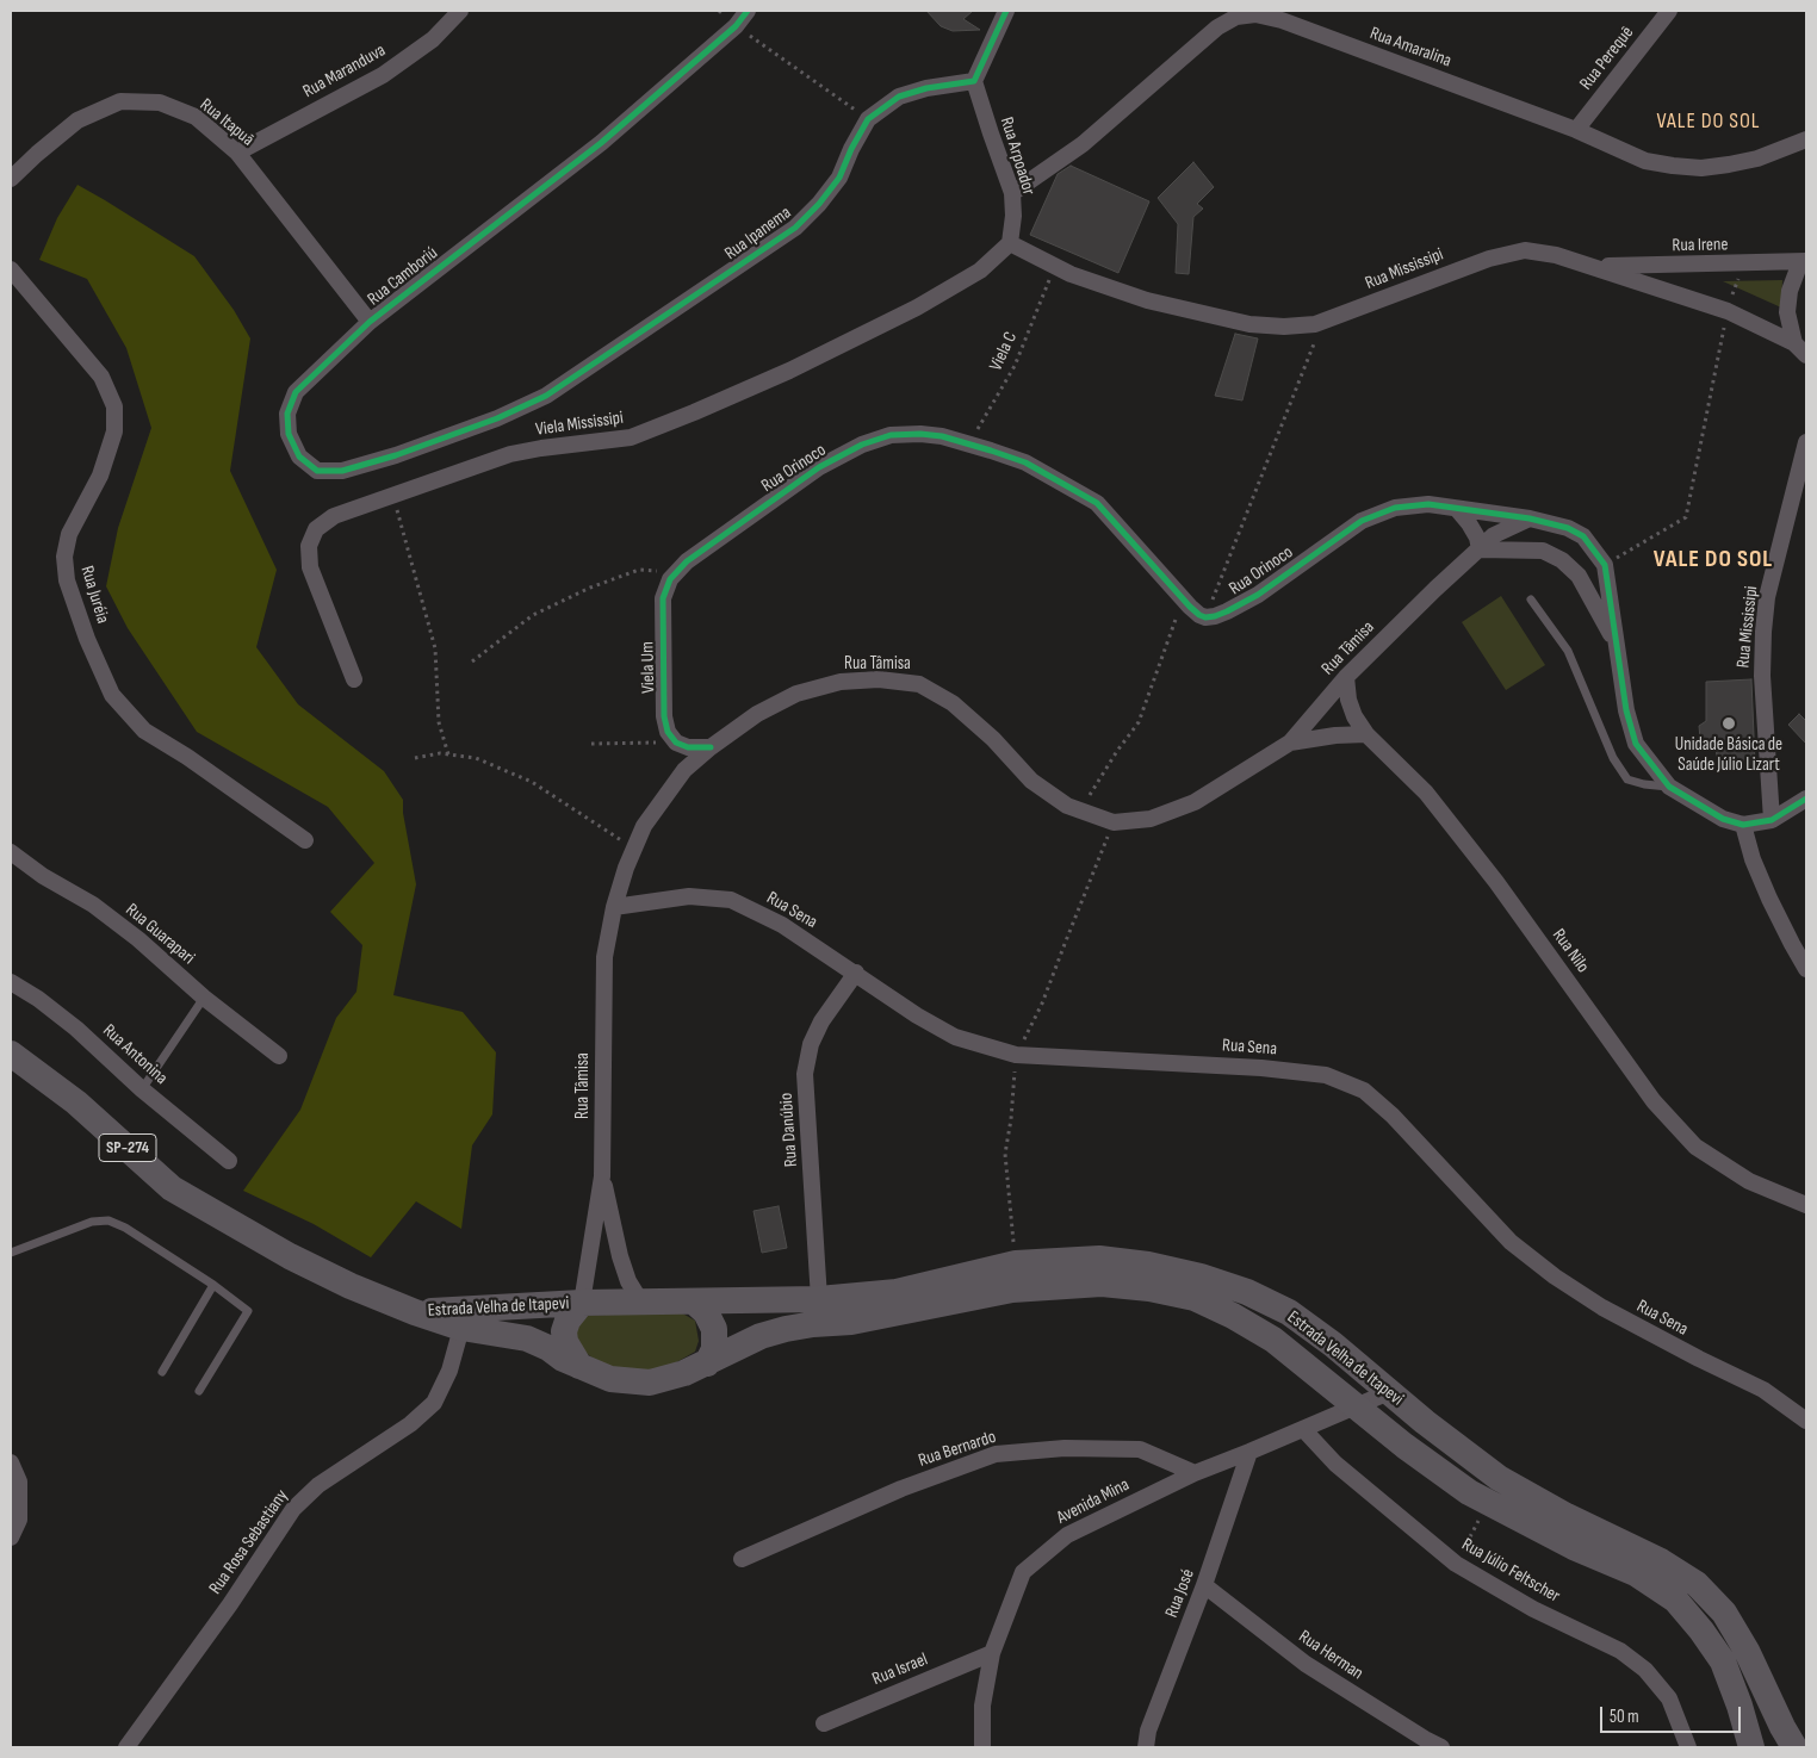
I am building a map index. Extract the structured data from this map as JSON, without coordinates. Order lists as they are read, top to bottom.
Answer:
{
  "streets": {
    "main road": ["SP-274", "Estrada Velha de Itapevi"],
    "street": [
      "Rua Amaralina",
      "Rua Perequê",
      "Rua Maranduva",
      "Rua Itapuã",
      "Rua Arpoador",
      "Rua Ipanema",
      "Rua Irene",
      "Rua Mississipi",
      "Rua Camboriú",
      "Viela Mississipi",
      "Rua Orinoco",
      "Rua Juréia",
      "Rua Tâmisa",
      "Viela Um",
      "Rua Sena",
      "Rua Guarapari",
      "Rua Nilo",
      "Rua Antonina",
      "Rua Danúbio",
      "Rua Bernardo",
      "Avenida Mina",
      "Rua Rosa Sebastiany",
      "Rua Júlio Feltscher",
      "Rua José",
      "Rua Herman",
      "Rua Israel"
    ],
    "path": ["Viela C"]
  },
  "crossings": [
    ["Rua Amaralina", "Rua Perequê"],
    ["Rua Amaralina", "Rua Arpoador"],
    ["Rua Maranduva", "Rua Itapuã"],
    ["Rua Itapuã", "Rua Camboriú"],
    ["Rua Arpoador", "Rua Ipanema"],
    ["Rua Arpoador", "Rua Mississipi"],
    ["Rua Arpoador", "Viela Mississipi"],
    ["Rua Ipanema", "Rua Camboriú"],
    ["Rua Irene", "Rua Mississipi"],
    ["Rua Mississipi", "Viela C"],
    ["Rua Mississipi", "Viela Mississipi"],
    ["Viela C", "Rua Orinoco"],
    ["Rua Orinoco", "Rua Tâmisa"],
    ["Rua Orinoco", "Viela Um"],
    ["Rua Tâmisa", "Rua Sena"],
    ["Rua Tâmisa", "Rua Nilo"],
    ["Rua Tâmisa", "Estrada Velha de Itapevi"],
    ["Rua Sena", "Rua Danúbio"],
    ["Rua Danúbio", "Estrada Velha de Itapevi"],
    ["SP-274", "Estrada Velha de Itapevi"],
    ["Estrada Velha de Itapevi", "Avenida Mina"],
    ["Estrada Velha de Itapevi", "Rua Rosa Sebastiany"],
    ["Rua Bernardo", "Avenida Mina"],
    ["Avenida Mina", "Rua Júlio Feltscher"],
    ["Avenida Mina", "Rua José"],
    ["Avenida Mina", "Rua Israel"],
    ["Rua José", "Rua Herman"]
  ],
  "districts": ["VALE DO SOL", "VALE DO SOL"],
  "places": ["Unidade Básica de Saúde Júlio Lizart"],
  "scale_bar": "50 m"
}
